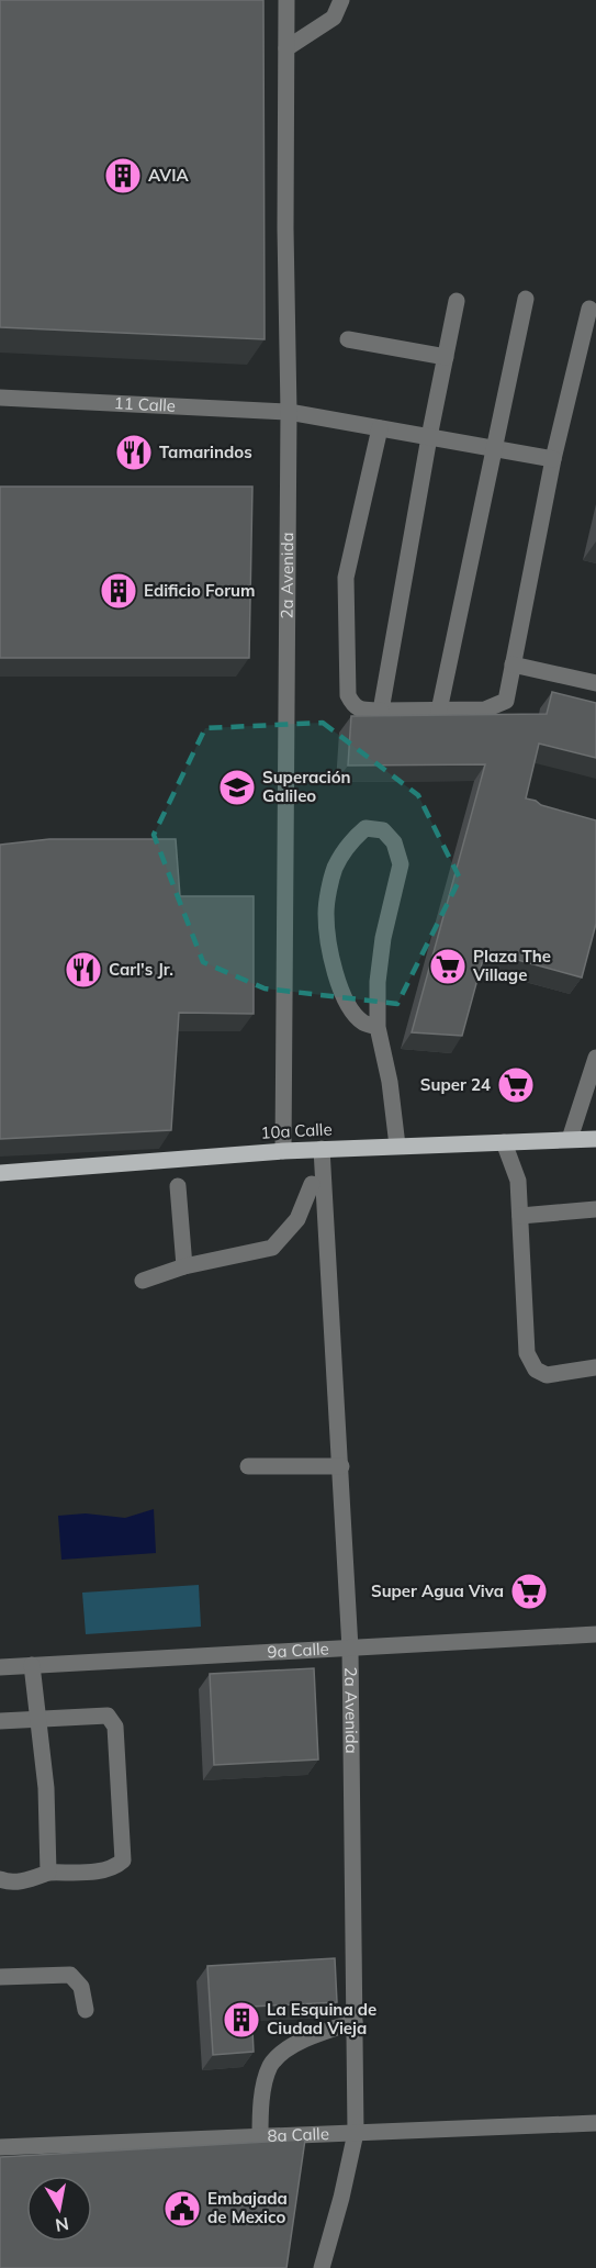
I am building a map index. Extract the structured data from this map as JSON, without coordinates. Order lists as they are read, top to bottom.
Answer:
{
  "streets": {
    "main road": ["10a Calle"],
    "street": [
      "11 Calle",
      "2a Avenida",
      "9a Calle",
      "8a Calle"
    ]
  },
  "crossings": [
    ["11 Calle", "2a Avenida"],
    ["2a Avenida", "10a Calle"],
    ["2a Avenida", "9a Calle"],
    ["2a Avenida", "8a Calle"]
  ],
  "places": {
    "building": ["AVIA", "Edificio Forum", "La Esquina de Ciudad Vieja"],
    "restaurant": ["Tamarindos", "Carl's Jr."],
    "school or university": ["Superación Galileo"],
    "supermarket": ["Plaza The Village", "Super 24", "Super Agua Viva"],
    "public building": ["Embajada de Mexico"]
  },
  "north": "bottom"
}
